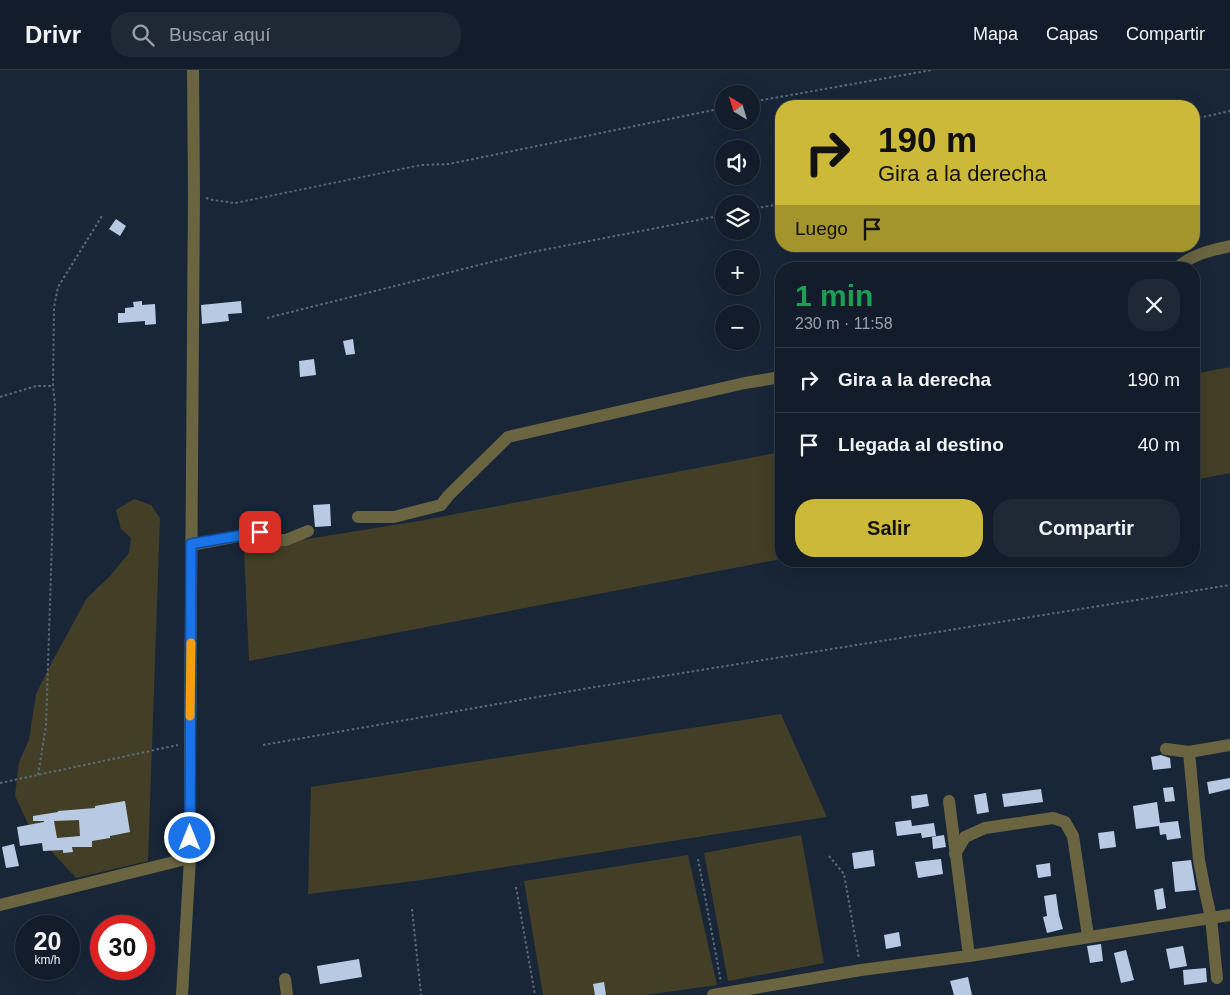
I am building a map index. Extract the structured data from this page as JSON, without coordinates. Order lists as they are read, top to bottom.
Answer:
{
  "north": "top left",
  "page": {
    "header": "Drivr",
    "search": "Buscar aquí",
    "nav": ["Mapa", "Capas", "Compartir"],
    "map_buttons": ["+", "−"],
    "turn": ["190 m", "Gira a la derecha"],
    "then": "Luego",
    "heading": ["1 min", "230 m · 11:58"],
    "list": [
      {
        "name": "Gira a la derecha",
        "value": "190 m"
      },
      {
        "name": "Llegada al destino",
        "value": "40 m"
      }
    ],
    "buttons": ["Salir", "Compartir"],
    "speed": "20 km/h",
    "limit": "30"
  }
}
